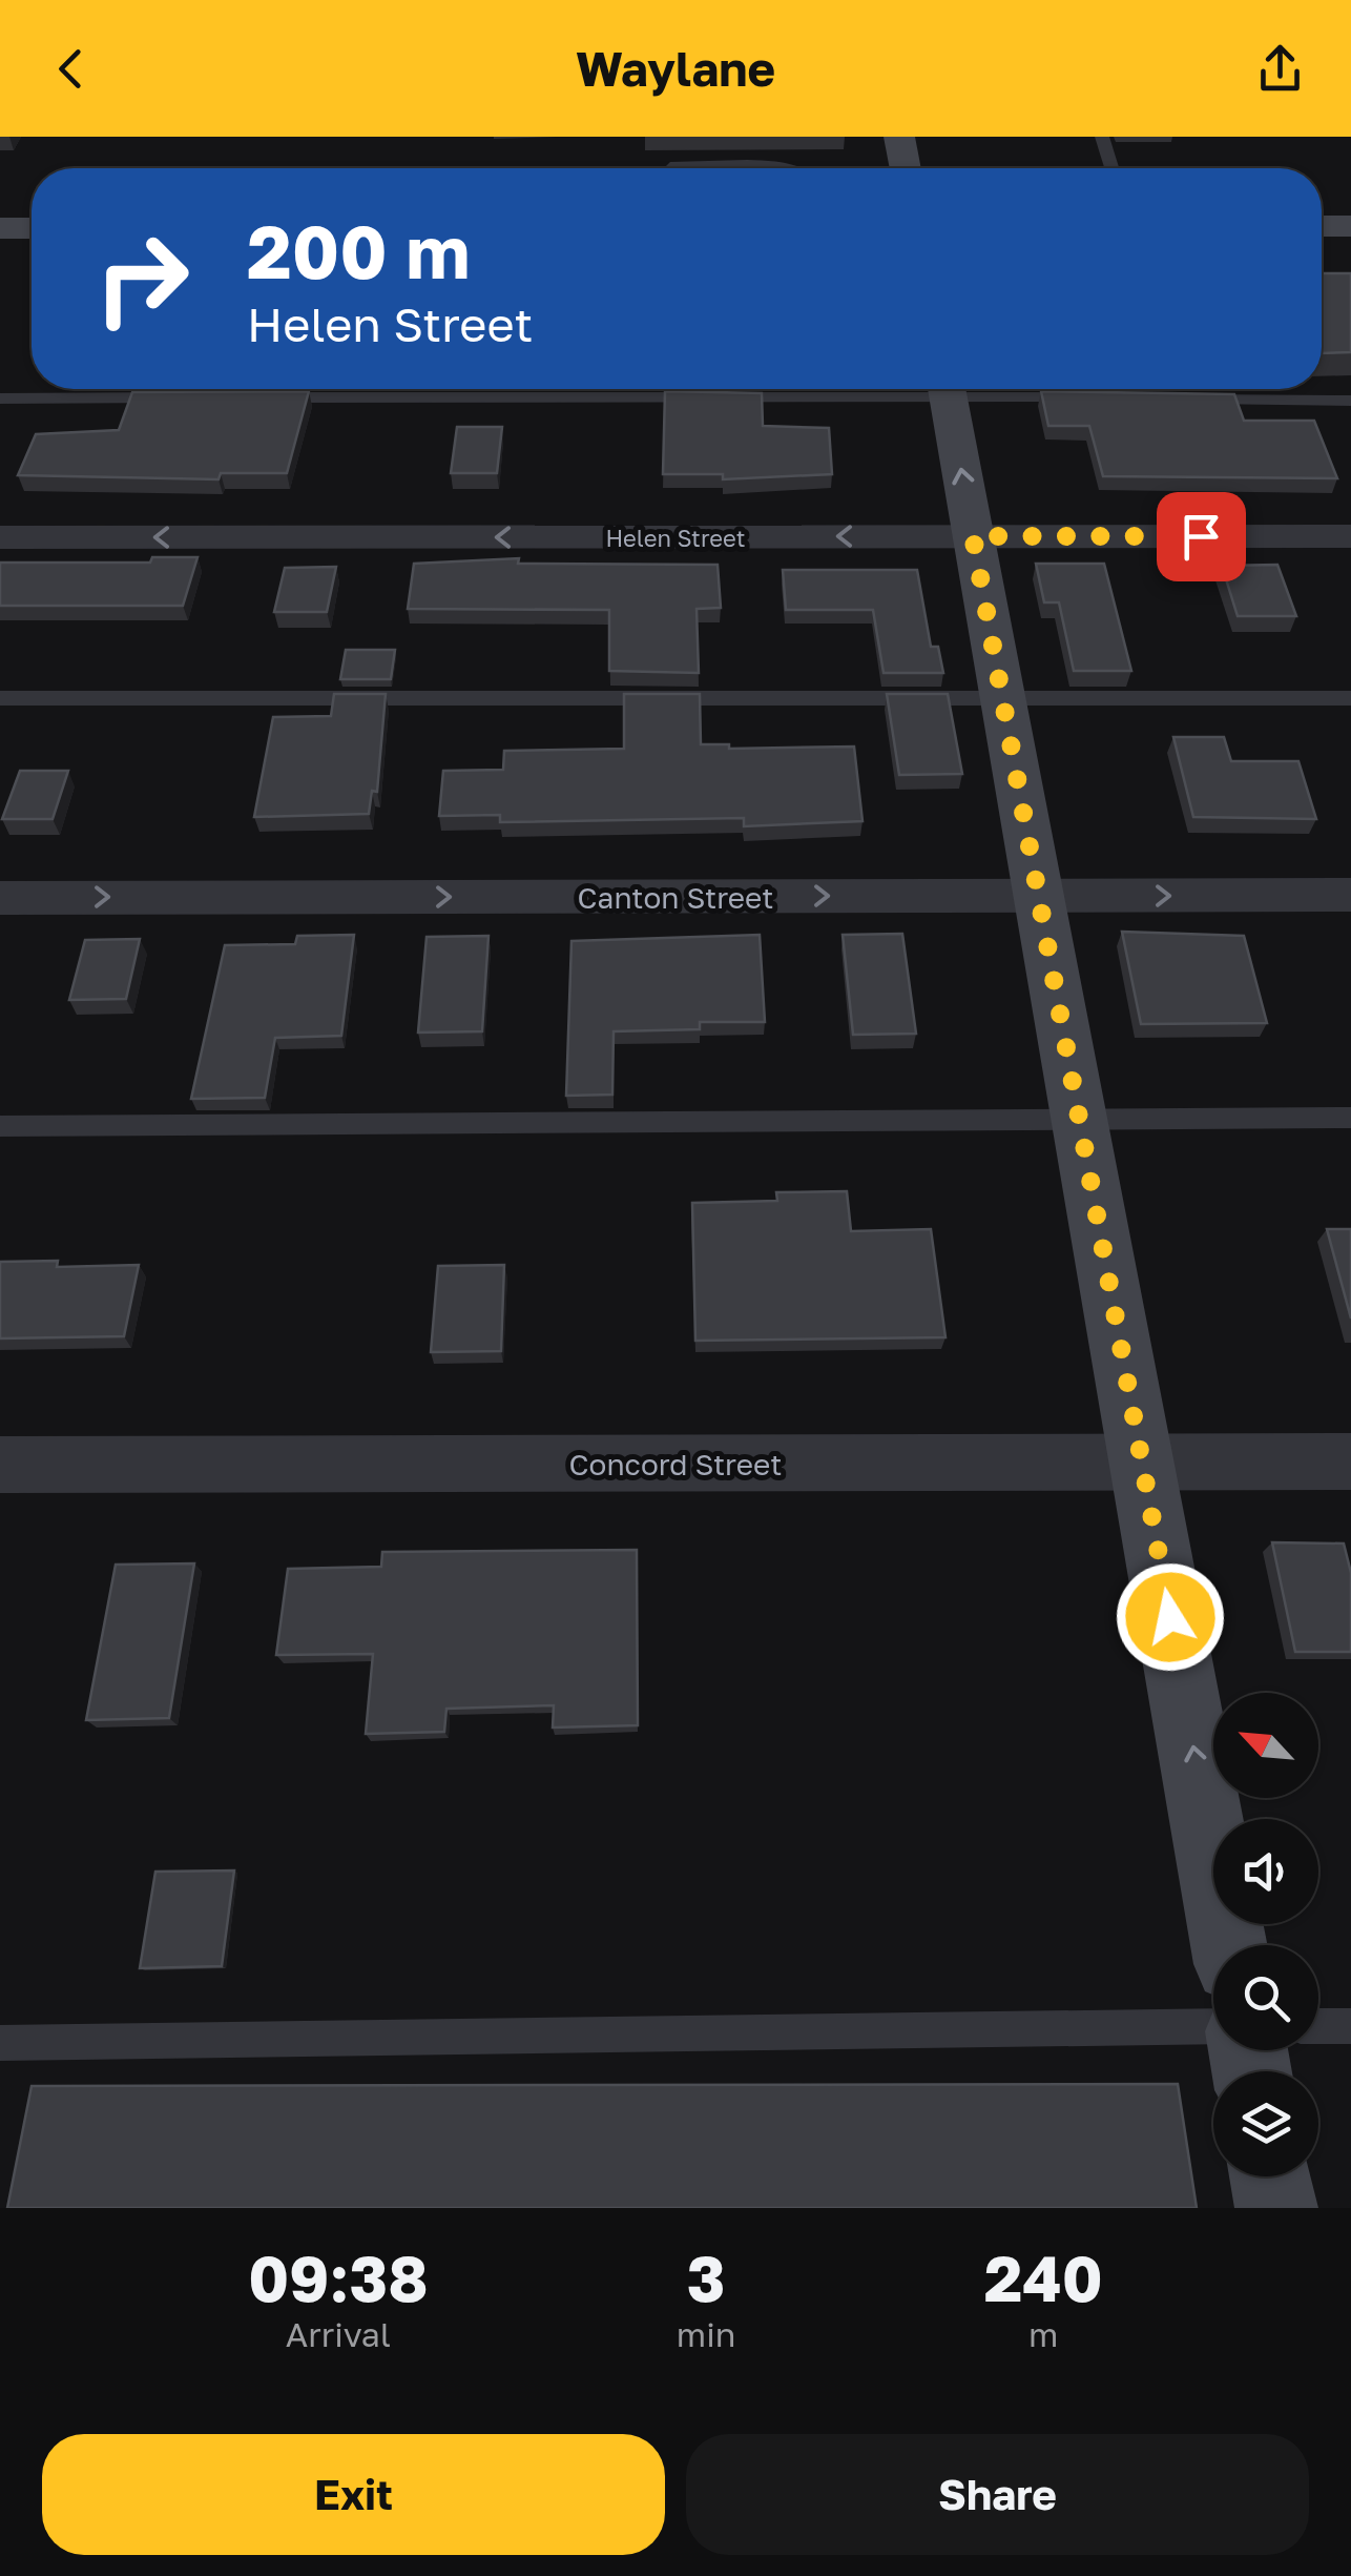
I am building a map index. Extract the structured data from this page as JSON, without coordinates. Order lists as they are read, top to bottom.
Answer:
{
  "streets": {
    "street": ["Helen Street", "Canton Street", "Concord Street"]
  },
  "one_way": ["Helen Street", "Canton Street"],
  "north": "top left",
  "page": {
    "header": "Waylane",
    "turn": ["200 m", "Helen Street"],
    "eta": [
      "09:38",
      "Arrival",
      "3",
      "min",
      "240",
      "m"
    ],
    "buttons": ["Exit", "Share"]
  }
}
